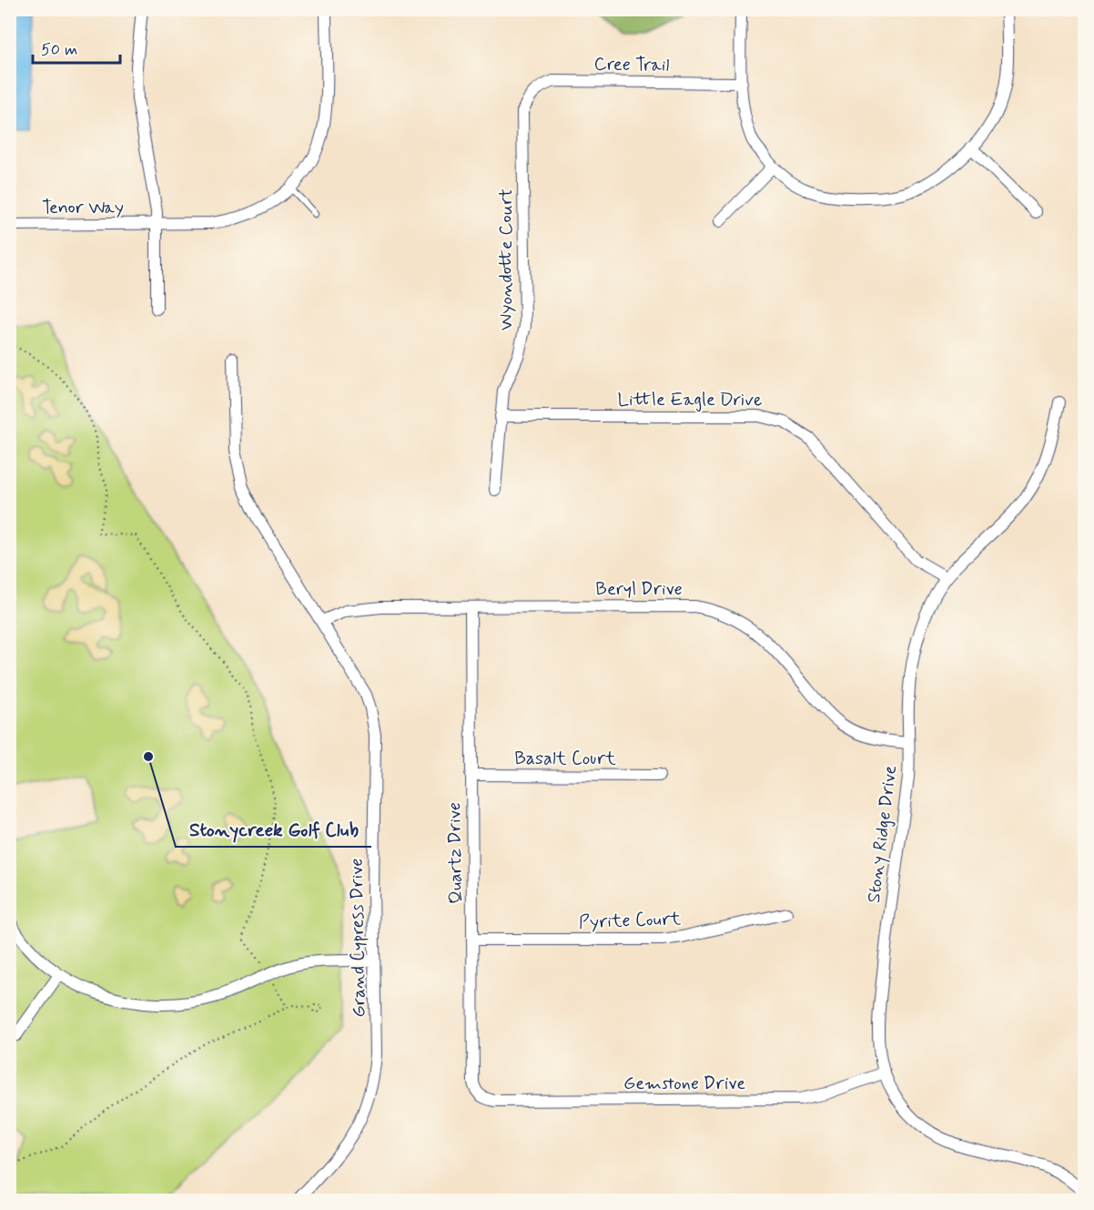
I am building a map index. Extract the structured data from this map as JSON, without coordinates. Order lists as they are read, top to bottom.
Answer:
{
  "streets": {
    "street": [
      "Cree Trail",
      "Tenor Way",
      "Wyondotte Court",
      "Little Eagle Drive",
      "Beryl Drive",
      "Basalt Court",
      "Stony Ridge Drive",
      "Quartz Drive",
      "Pyrite Court",
      "Grand Cypress Drive",
      "Gemstone Drive"
    ]
  },
  "crossings": [
    ["Cree Trail", "Wyondotte Court"],
    ["Wyondotte Court", "Little Eagle Drive"],
    ["Little Eagle Drive", "Stony Ridge Drive"],
    ["Beryl Drive", "Stony Ridge Drive"],
    ["Beryl Drive", "Quartz Drive"],
    ["Beryl Drive", "Grand Cypress Drive"],
    ["Basalt Court", "Quartz Drive"],
    ["Stony Ridge Drive", "Gemstone Drive"],
    ["Quartz Drive", "Pyrite Court"],
    ["Quartz Drive", "Gemstone Drive"]
  ],
  "places": ["Stonycreek Golf Club"],
  "scale_bar": "50 m"
}
